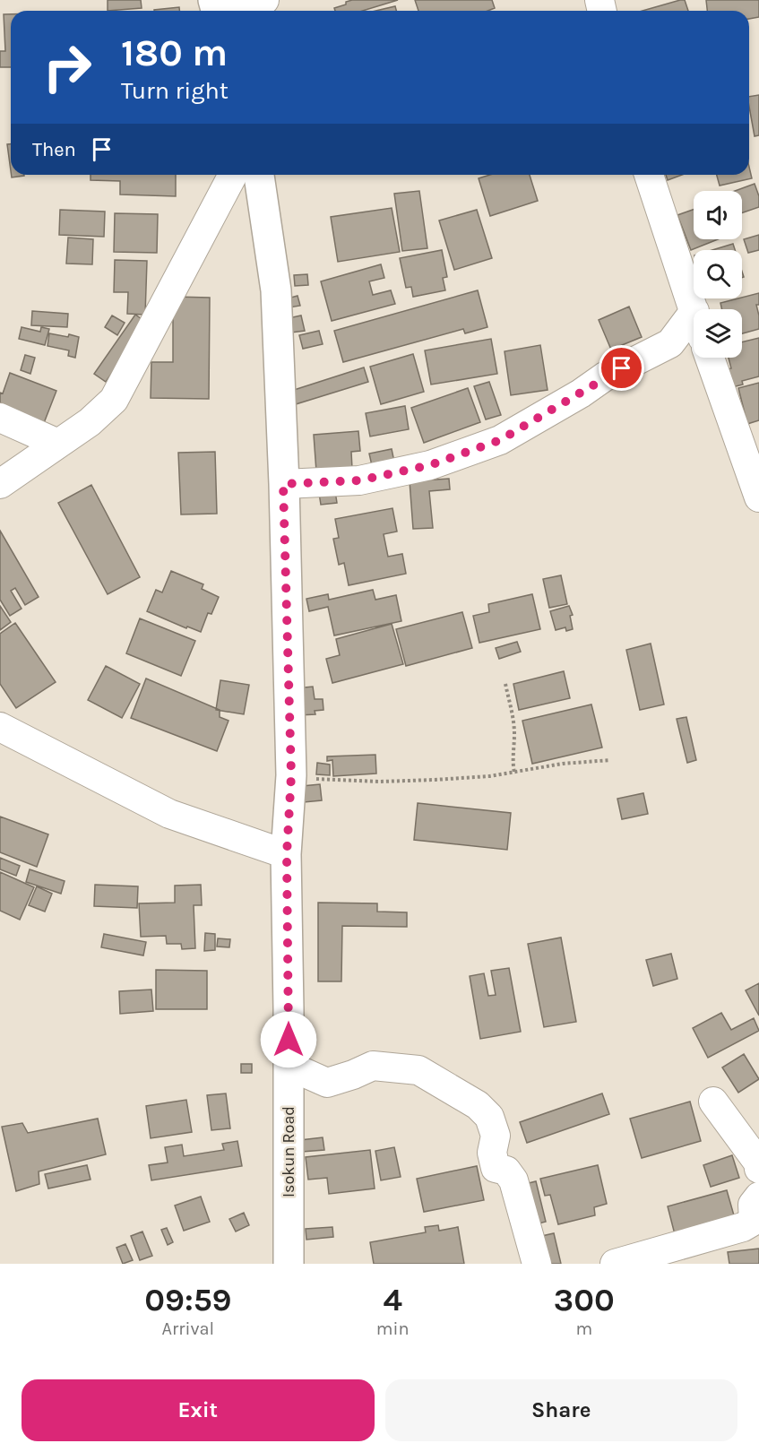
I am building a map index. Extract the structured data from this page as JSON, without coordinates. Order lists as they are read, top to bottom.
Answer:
{
  "streets": {
    "main road": ["Isokun Road"]
  },
  "page": {
    "turn": ["180 m", "Turn right"],
    "then": "Then",
    "eta": [
      "09:59",
      "Arrival",
      "4",
      "min",
      "300",
      "m"
    ],
    "buttons": ["Exit", "Share"]
  }
}
